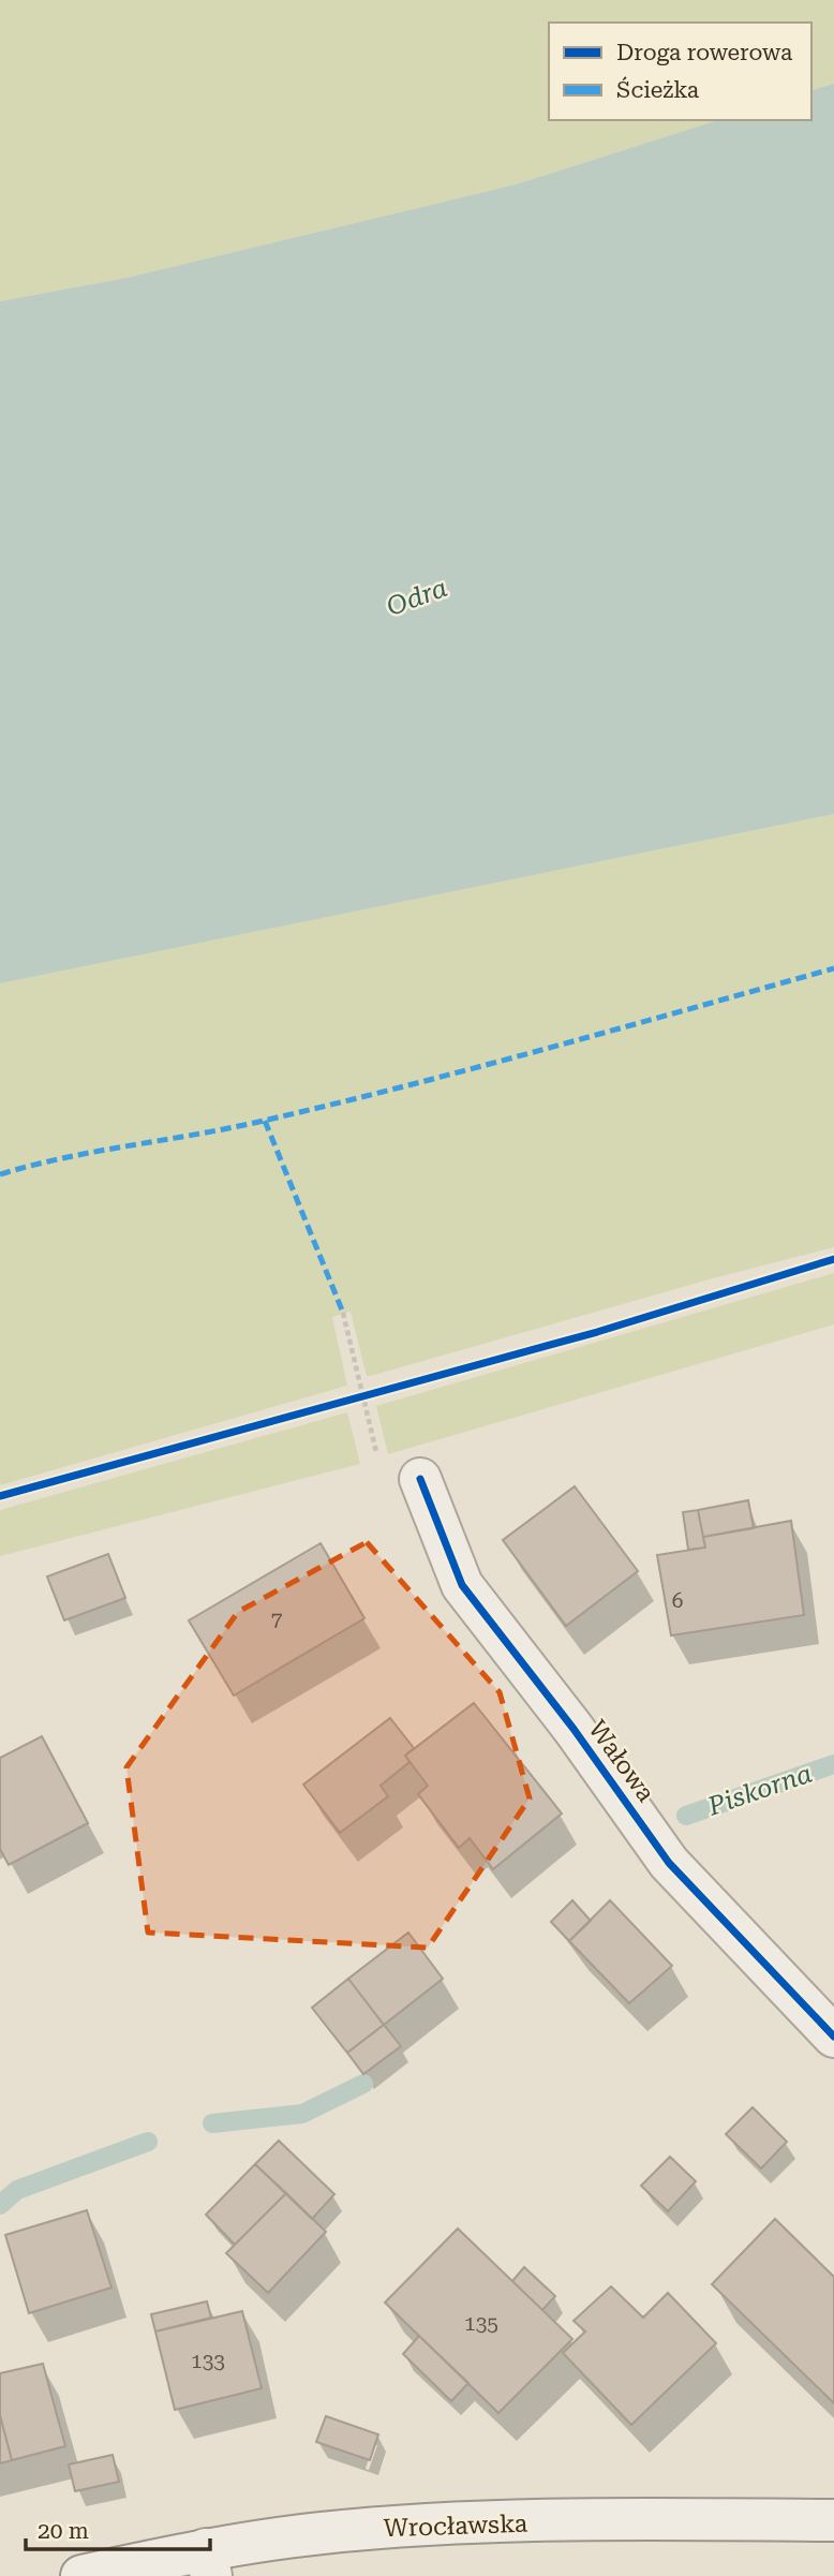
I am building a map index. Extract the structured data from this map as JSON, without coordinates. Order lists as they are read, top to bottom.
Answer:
{
  "streets": {
    "main road": ["Wałowa", "Wrocławska"]
  },
  "water": ["Odra", "Piskorna"],
  "house_numbers": [
    "6",
    "7",
    "135",
    "133"
  ],
  "legend": ["Droga rowerowa", "Ścieżka"],
  "scale_bar": "20 m"
}
